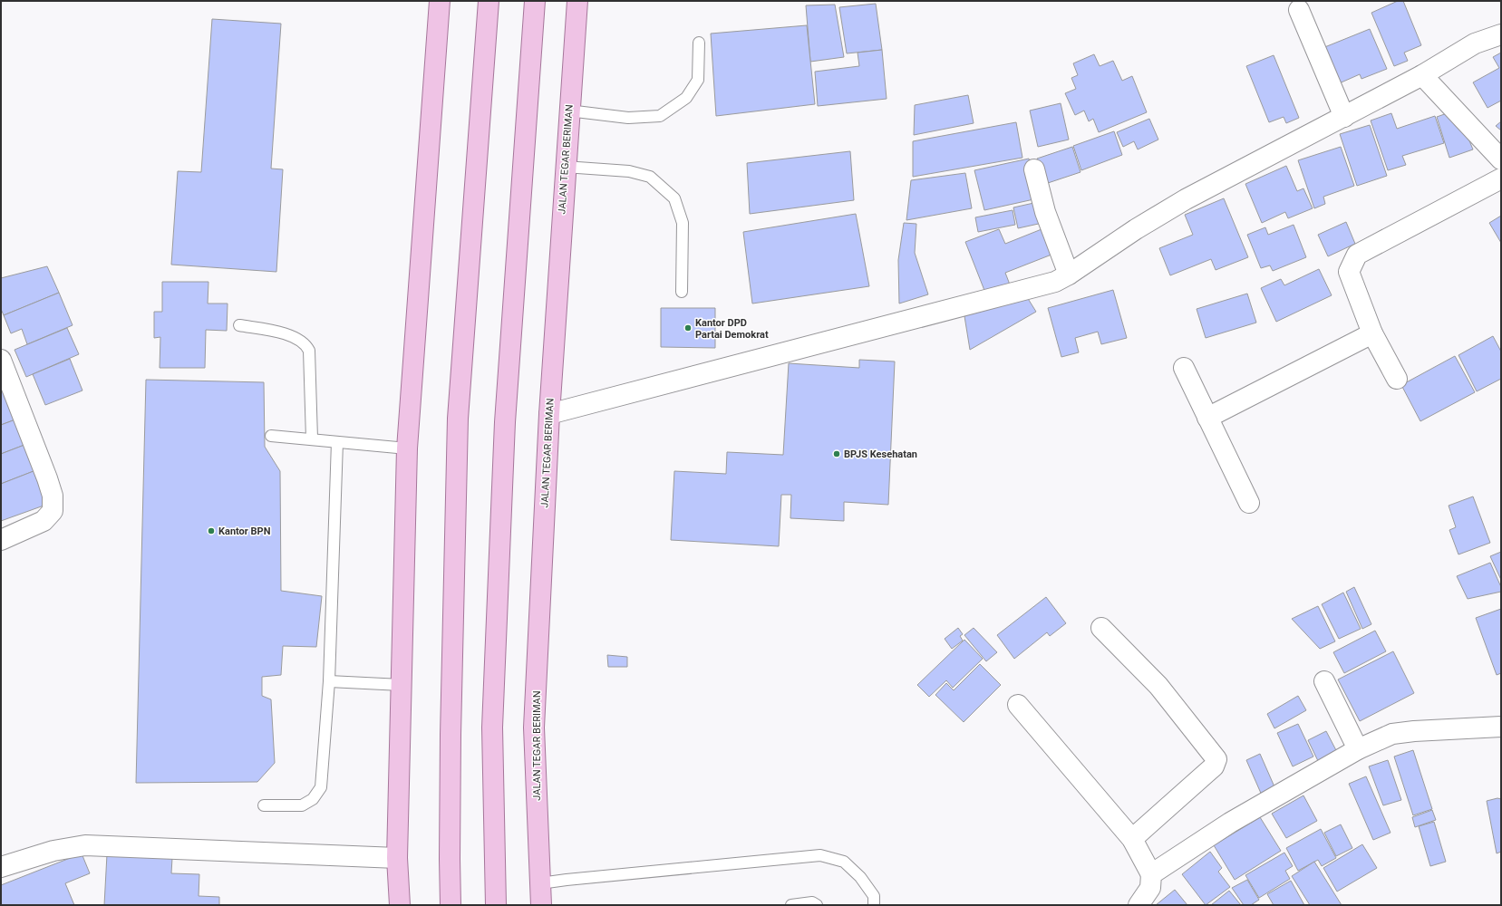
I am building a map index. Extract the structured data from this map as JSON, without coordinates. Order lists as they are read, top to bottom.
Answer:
{
  "streets": {
    "main road": ["JALAN TEGAR BERIMAN"]
  },
  "places": ["Kantor DPD Partai Demokrat", "BPJS Kesehatan", "Kantor BPN"]
}
